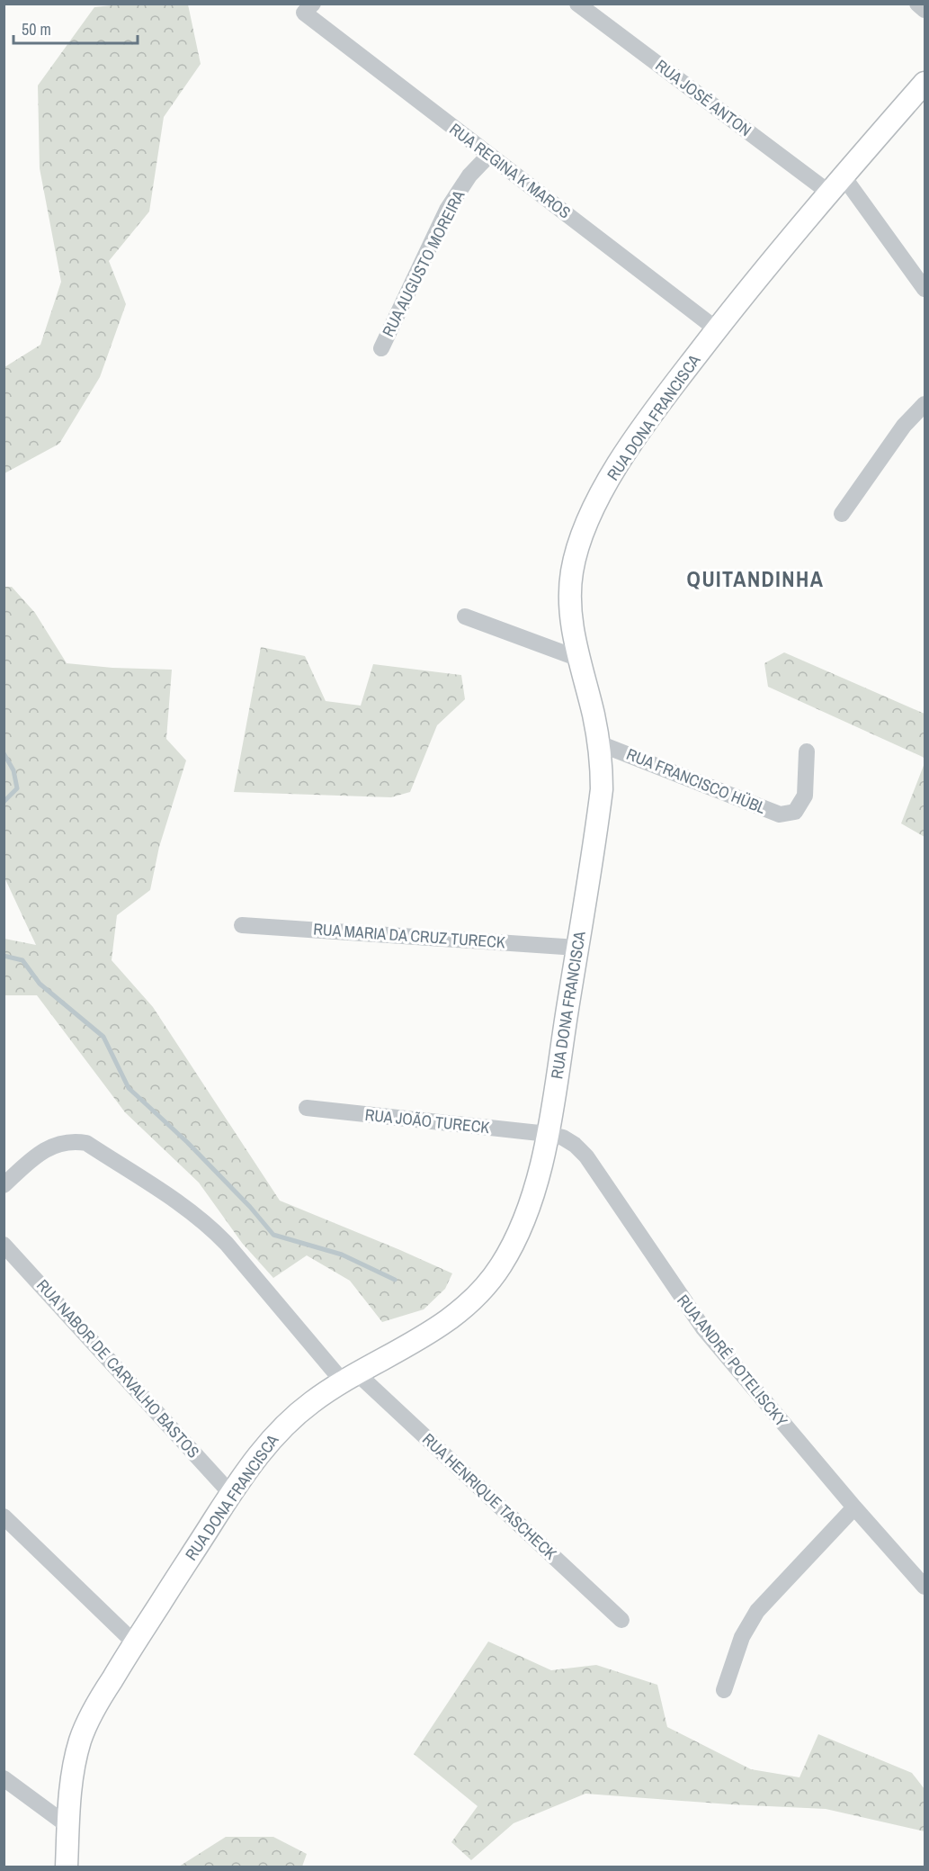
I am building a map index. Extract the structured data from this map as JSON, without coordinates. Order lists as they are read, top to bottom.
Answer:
{
  "streets": {
    "main road": ["RUA DONA FRANCISCA"],
    "street": [
      "RUA JOSÉ ANTON",
      "RUA REGINA K MAROS",
      "RUA AUGUSTO MOREIRA",
      "RUA FRANCISCO HÜBL",
      "RUA MARIA DA CRUZ TURECK",
      "RUA JOÃO TURECK",
      "RUA ANDRÉ POTELISCKY",
      "RUA NABOR DE CARVALHO BASTOS",
      "RUA HENRIQUE TASCHECK"
    ]
  },
  "crossings": [
    ["RUA JOSÉ ANTON", "RUA DONA FRANCISCA"],
    ["RUA REGINA K MAROS", "RUA AUGUSTO MOREIRA"],
    ["RUA REGINA K MAROS", "RUA DONA FRANCISCA"],
    ["RUA DONA FRANCISCA", "RUA FRANCISCO HÜBL"],
    ["RUA DONA FRANCISCA", "RUA MARIA DA CRUZ TURECK"],
    ["RUA DONA FRANCISCA", "RUA JOÃO TURECK"],
    ["RUA DONA FRANCISCA", "RUA ANDRÉ POTELISCKY"],
    ["RUA DONA FRANCISCA", "RUA NABOR DE CARVALHO BASTOS"],
    ["RUA DONA FRANCISCA", "RUA HENRIQUE TASCHECK"],
    ["RUA JOÃO TURECK", "RUA ANDRÉ POTELISCKY"]
  ],
  "districts": ["QUITANDINHA"],
  "scale_bar": "50 m"
}
